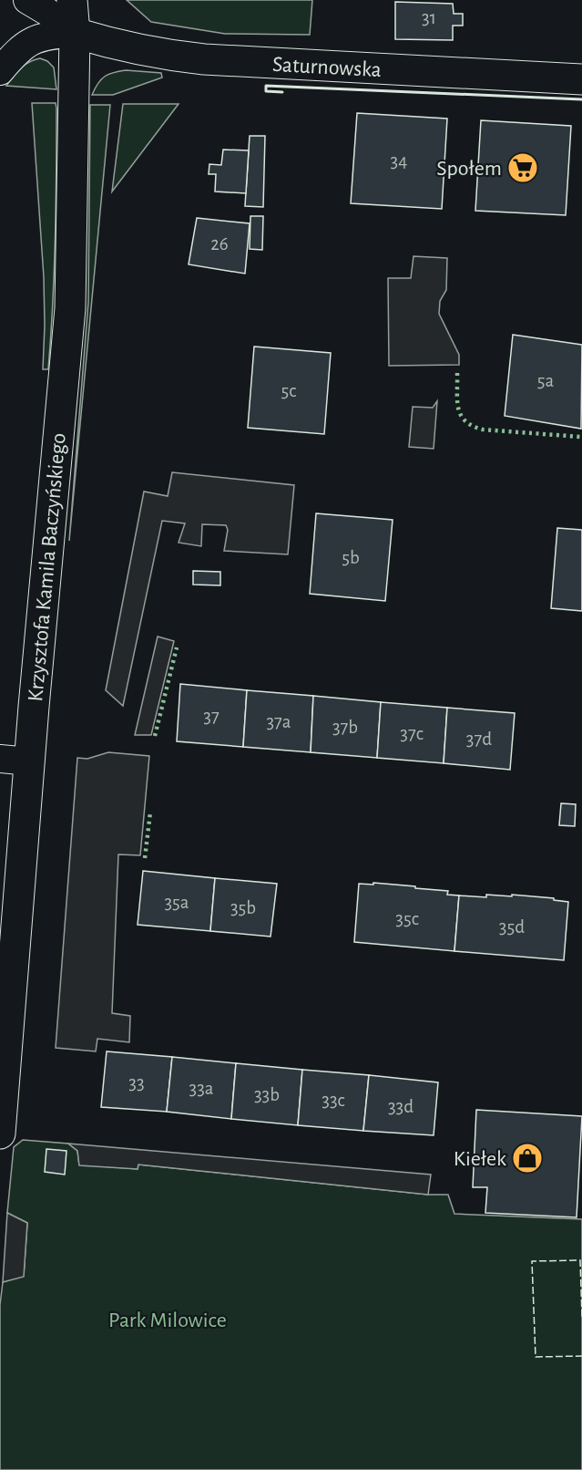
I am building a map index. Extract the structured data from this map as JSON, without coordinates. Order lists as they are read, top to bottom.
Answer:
{
  "streets": {
    "street": ["Saturnowska", "Krzysztofa Kamila Baczyńskiego"]
  },
  "crossings": [
    ["Saturnowska", "Krzysztofa Kamila Baczyńskiego"]
  ],
  "parks": ["Park Milowice"],
  "places": {
    "supermarket": ["Społem"],
    "shop": ["Kiełek"]
  },
  "house_numbers": [
    "31",
    "34",
    "26",
    "5a",
    "5c",
    "5b",
    "37",
    "37a",
    "37b",
    "37c",
    "37d",
    "35a",
    "35b",
    "35c",
    "35d",
    "33",
    "33a",
    "33b",
    "33c",
    "33d"
  ]
}
